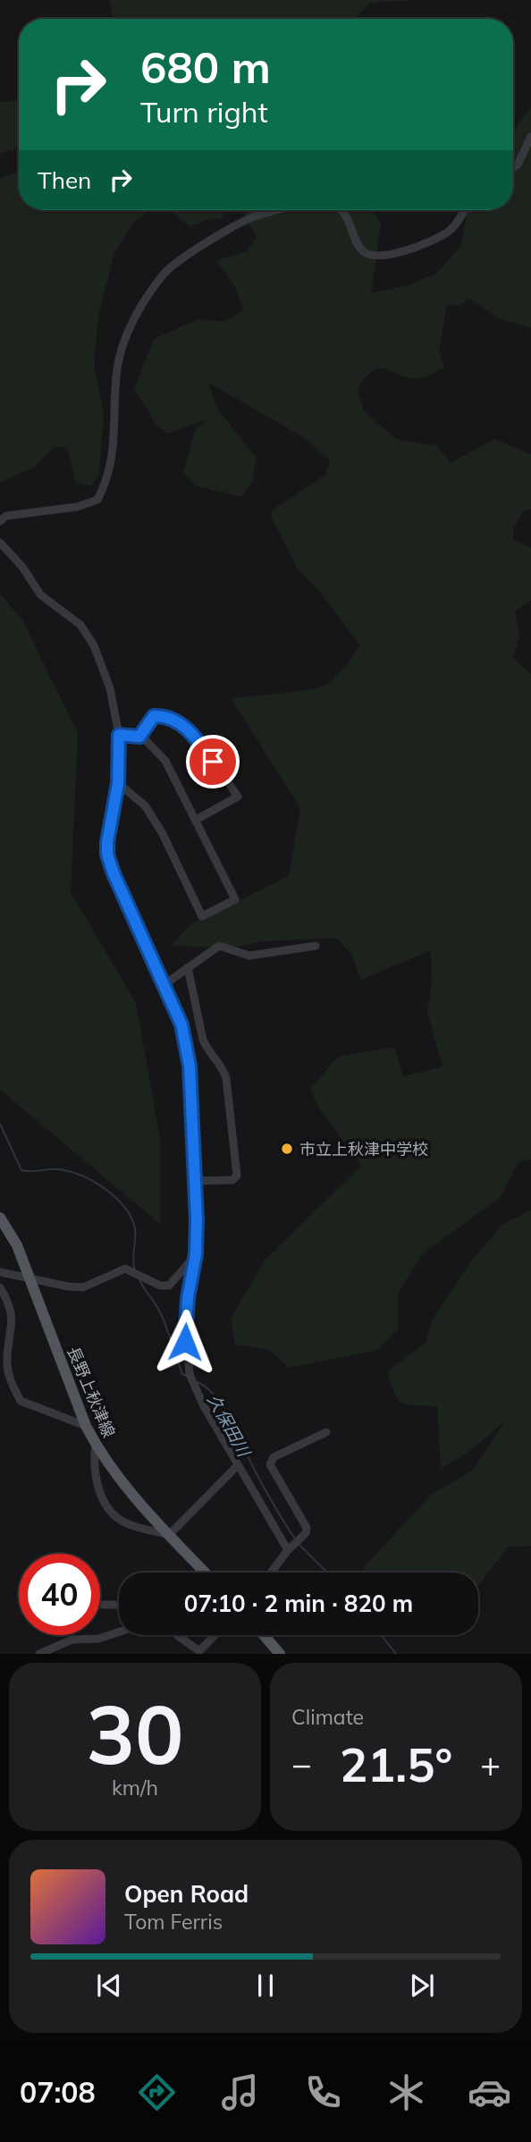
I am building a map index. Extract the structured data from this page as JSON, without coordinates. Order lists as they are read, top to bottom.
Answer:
{
  "streets": {
    "main road": ["長野上秋津線"]
  },
  "water": ["久保田川"],
  "places": ["市立上秋津中学校"],
  "page": {
    "turn": ["680 m", "Turn right"],
    "then": "Then",
    "limit": "40",
    "trip": "07:10 · 2 min · 820 m",
    "tile": [
      ["30", "km/h"],
      "Climate"
    ],
    "heat": ["−", "21.5°", "+"],
    "song": ["Open Road", "Tom Ferris"],
    "tabs": "07:08"
  }
}
